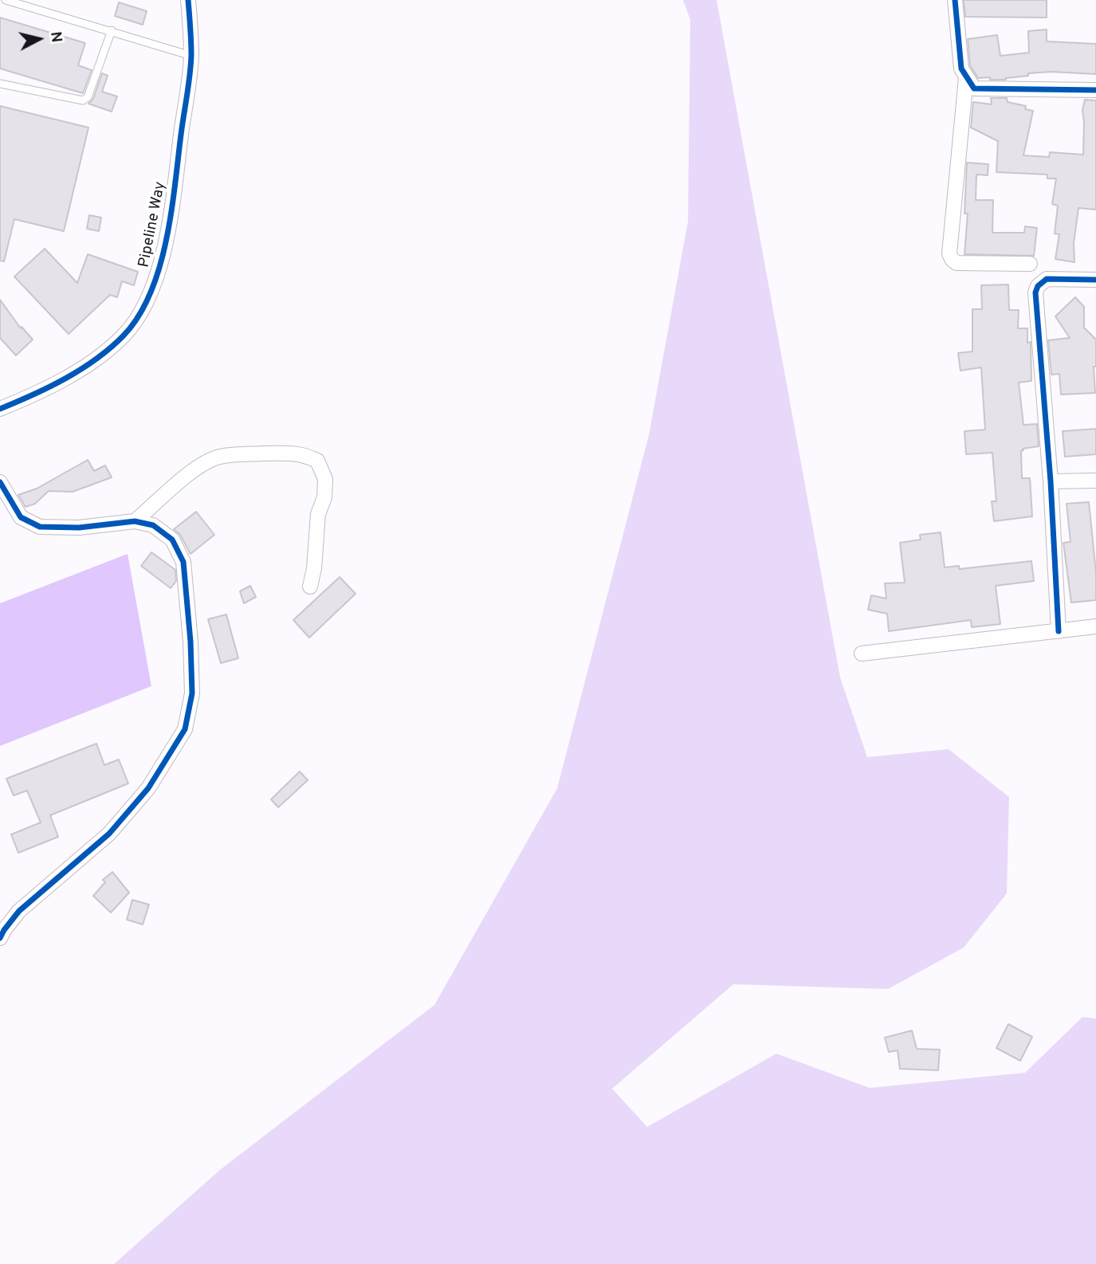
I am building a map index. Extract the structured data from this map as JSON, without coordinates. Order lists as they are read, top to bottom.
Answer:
{
  "streets": {
    "street": ["Pipeline Way"]
  },
  "north": "right"
}
